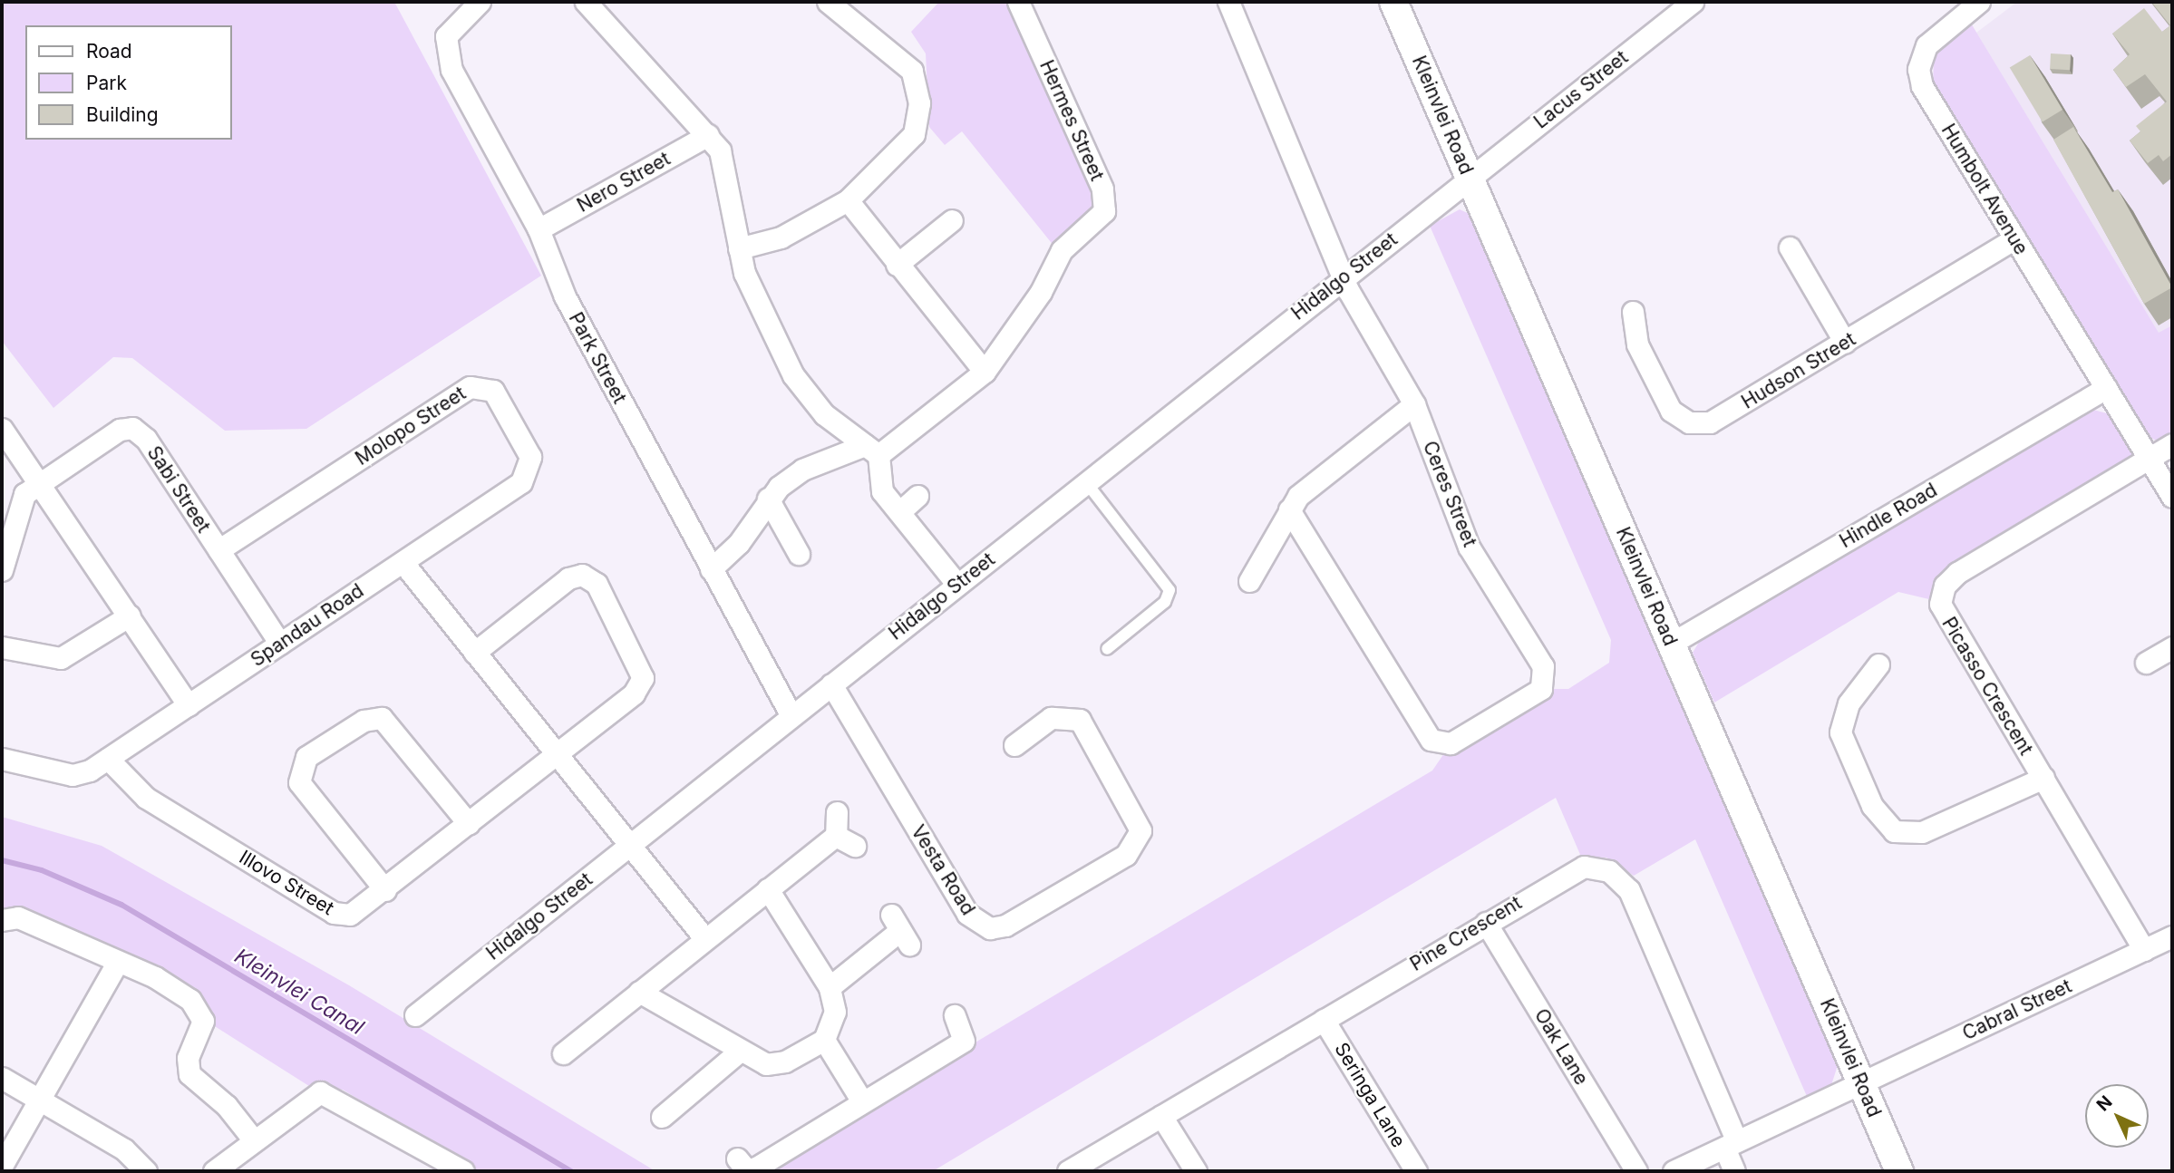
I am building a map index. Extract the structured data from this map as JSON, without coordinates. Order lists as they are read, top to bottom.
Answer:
{
  "streets": {
    "street": [
      "Lacus Street",
      "Kleinvlei Road",
      "Hermes Street",
      "Nero Street",
      "Humbolt Avenue",
      "Hidalgo Street",
      "Park Street",
      "Hudson Street",
      "Molopo Street",
      "Sabi Street",
      "Ceres Street",
      "Hindle Road",
      "Spandau Road",
      "Picasso Crescent",
      "Vesta Road",
      "Illovo Street",
      "Pine Crescent",
      "Cabral Street",
      "Oak Lane",
      "Seringa Lane"
    ]
  },
  "crossings": [
    ["Lacus Street", "Kleinvlei Road"],
    ["Lacus Street", "Hidalgo Street"],
    ["Kleinvlei Road", "Hidalgo Street"],
    ["Kleinvlei Road", "Hindle Road"],
    ["Kleinvlei Road", "Cabral Street"],
    ["Hermes Street", "Park Street"],
    ["Nero Street", "Park Street"],
    ["Humbolt Avenue", "Hudson Street"],
    ["Humbolt Avenue", "Hindle Road"],
    ["Humbolt Avenue", "Picasso Crescent"],
    ["Hidalgo Street", "Park Street"],
    ["Hidalgo Street", "Ceres Street"],
    ["Hidalgo Street", "Vesta Road"],
    ["Molopo Street", "Sabi Street"],
    ["Molopo Street", "Spandau Road"],
    ["Sabi Street", "Spandau Road"],
    ["Spandau Road", "Illovo Street"],
    ["Picasso Crescent", "Cabral Street"],
    ["Pine Crescent", "Cabral Street"],
    ["Pine Crescent", "Oak Lane"],
    ["Pine Crescent", "Seringa Lane"]
  ],
  "water": ["Kleinvlei Canal"],
  "legend": ["Road", "Park", "Building"],
  "north": "top left"
}
